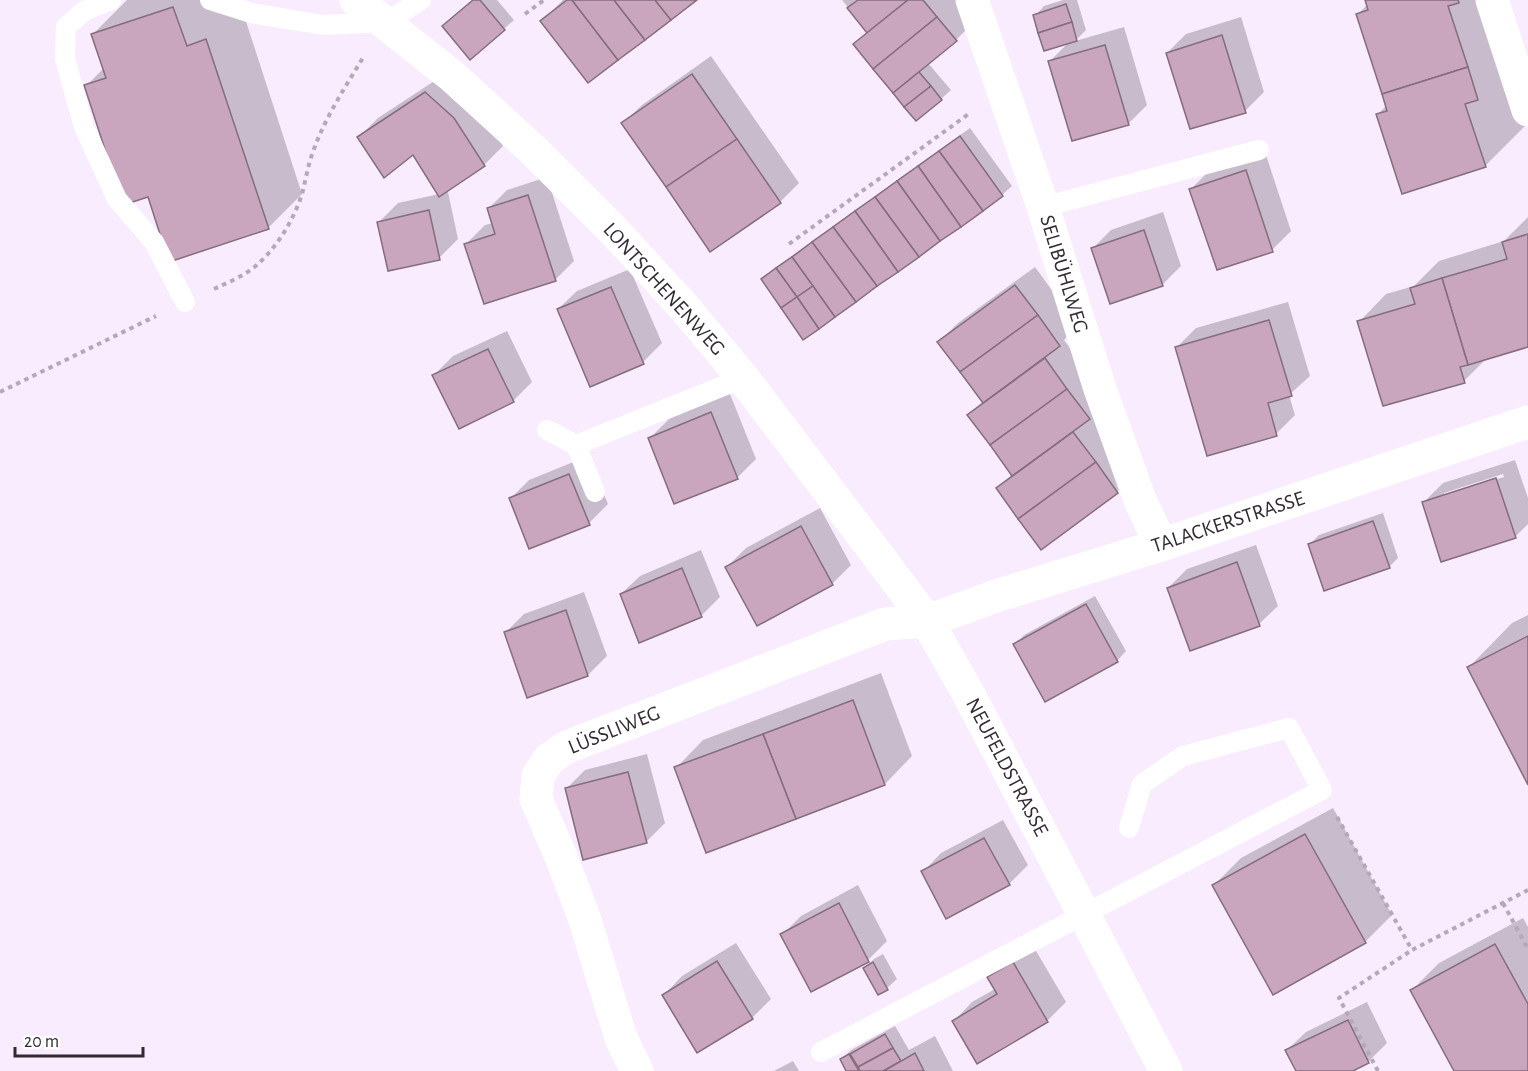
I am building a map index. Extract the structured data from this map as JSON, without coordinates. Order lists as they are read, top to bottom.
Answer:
{
  "streets": {
    "street": [
      "SELIBÜHLWEG",
      "LONTSCHENENWEG",
      "TALACKERSTRASSE",
      "LÜSSLIWEG",
      "NEUFELDSTRASSE"
    ]
  },
  "crossings": [
    ["SELIBÜHLWEG", "TALACKERSTRASSE"],
    ["LONTSCHENENWEG", "TALACKERSTRASSE"],
    ["LONTSCHENENWEG", "LÜSSLIWEG"],
    ["LONTSCHENENWEG", "NEUFELDSTRASSE"],
    ["TALACKERSTRASSE", "LÜSSLIWEG"],
    ["TALACKERSTRASSE", "NEUFELDSTRASSE"],
    ["LÜSSLIWEG", "NEUFELDSTRASSE"]
  ],
  "scale_bar": "20 m"
}
